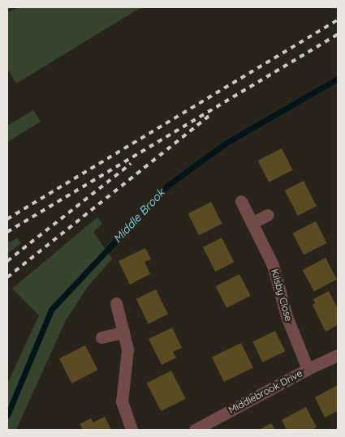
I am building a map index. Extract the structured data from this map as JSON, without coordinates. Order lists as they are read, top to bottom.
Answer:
{
  "streets": {
    "street": ["Kilsby Close", "Middlebrook Drive"]
  },
  "crossings": [
    ["Kilsby Close", "Middlebrook Drive"]
  ],
  "water": ["Middle Brook"]
}
